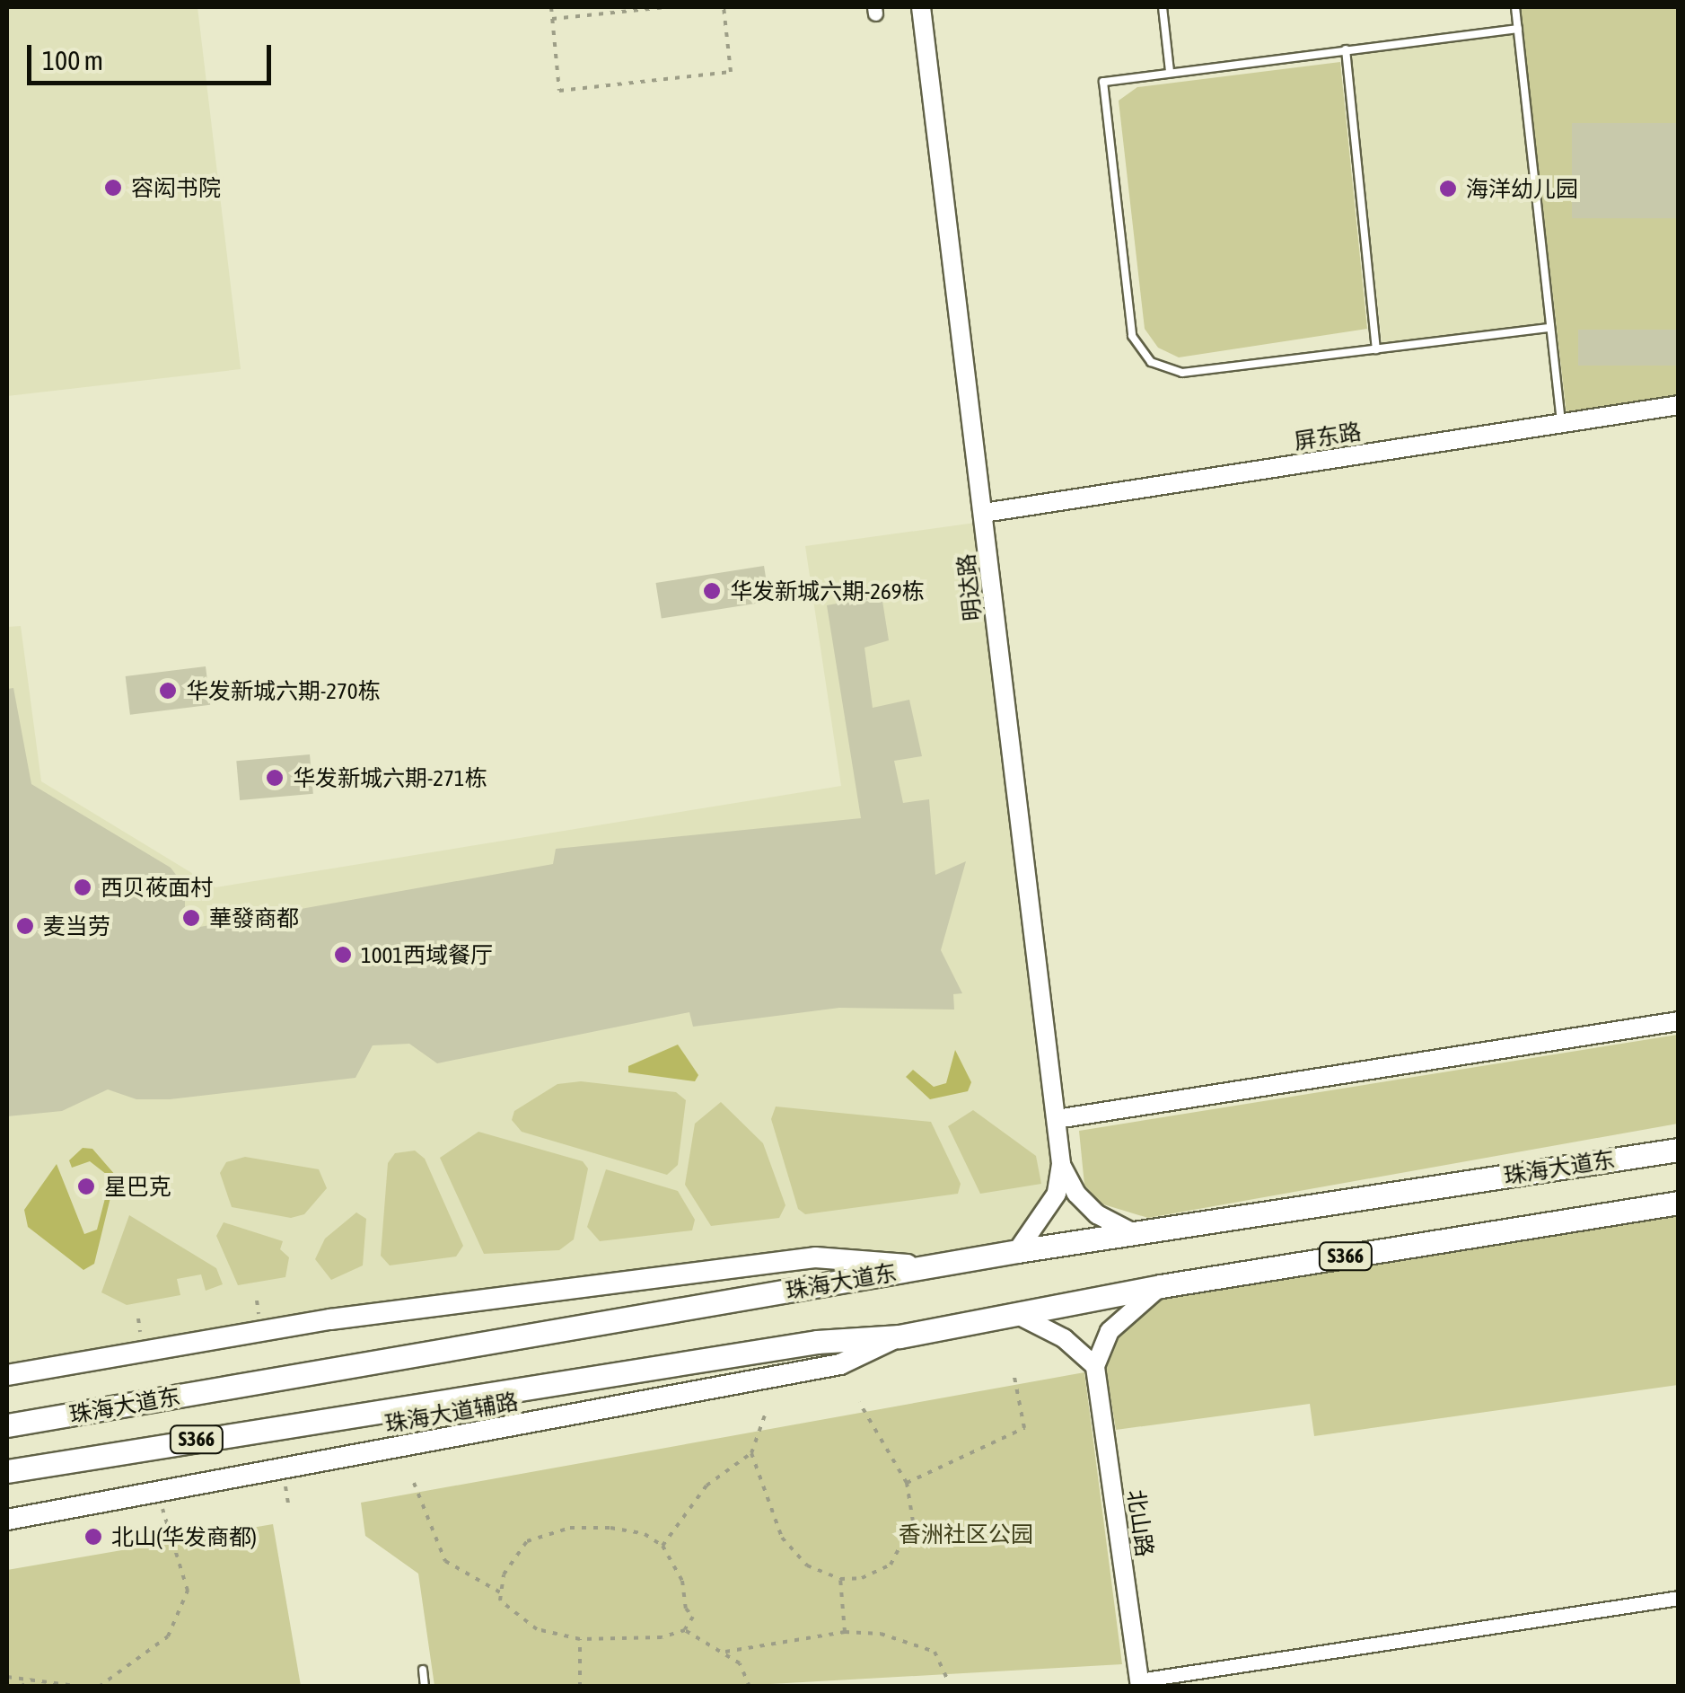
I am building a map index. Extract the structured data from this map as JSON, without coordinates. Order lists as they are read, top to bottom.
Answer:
{
  "streets": {
    "highway": ["珠海大道东", "S366"],
    "main road": ["珠海大道辅路"],
    "street": ["屏东路", "明达路", "北山路"]
  },
  "crossings": [
    ["屏东路", "明达路"],
    ["明达路", "珠海大道东"],
    ["珠海大道东", "珠海大道辅路"]
  ],
  "parks": ["香洲社区公园"],
  "places": [
    "容闳书院",
    "海洋幼儿园",
    "华发新城六期-269栋",
    "华发新城六期-270栋",
    "华发新城六期-271栋",
    "西贝莜面村",
    "華發商都",
    "麦当劳",
    "1001西域餐厅",
    "星巴克",
    "北山(华发商都)"
  ],
  "scale_bar": "100 m"
}
